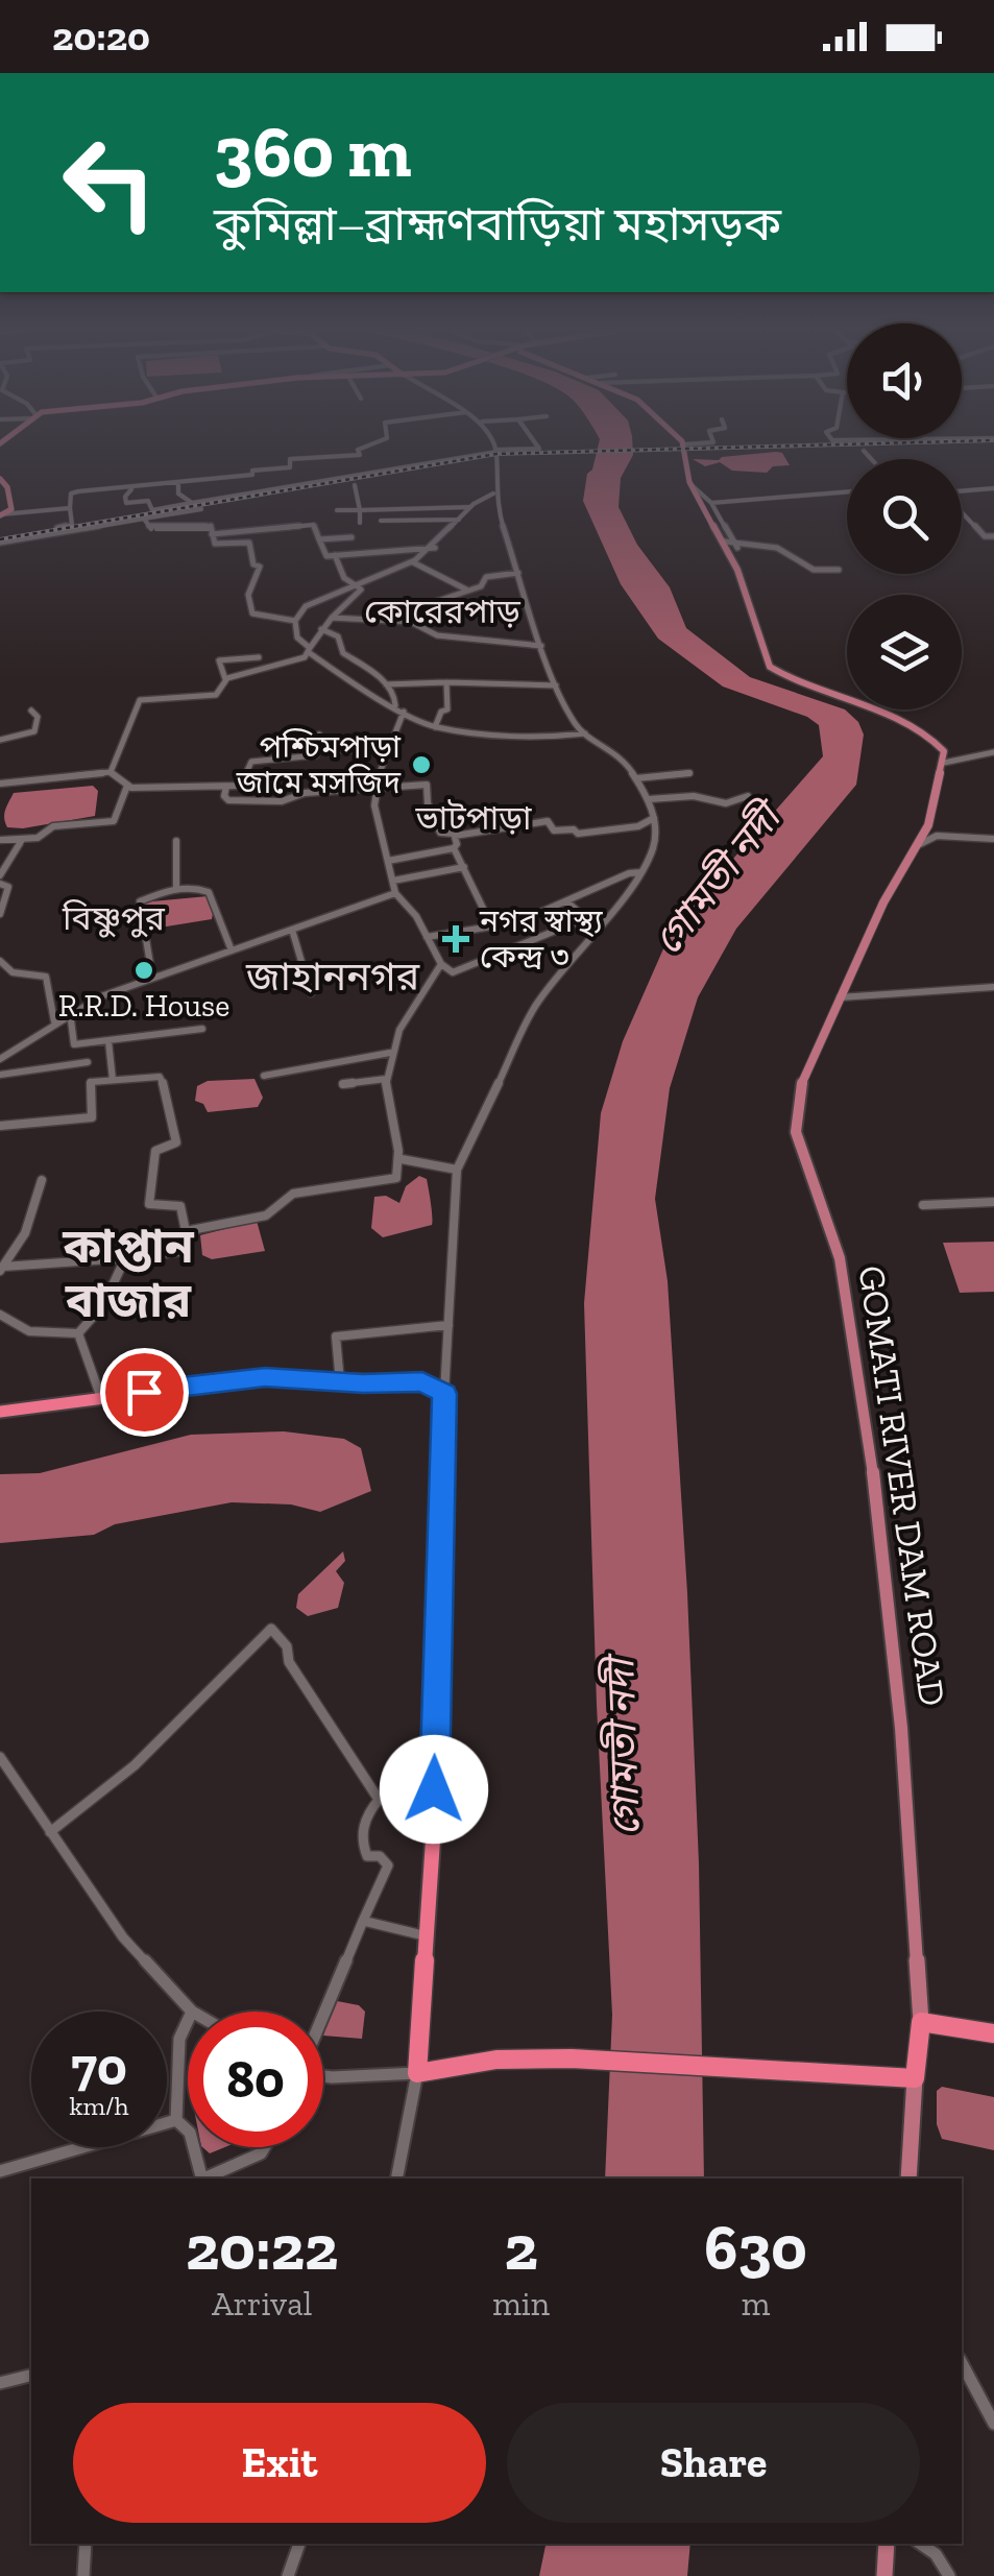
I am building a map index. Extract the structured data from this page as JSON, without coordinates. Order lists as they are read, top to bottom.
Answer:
{
  "streets": {
    "main road": ["GOMATI RIVER DAM ROAD"]
  },
  "districts": [
    "কোরেরপাড়",
    "ভাটপাড়া",
    "বিষ্ণুপুর",
    "জাহাননগর",
    "কাপ্তান বাজার"
  ],
  "water": ["গোমতী নদী"],
  "places": {
    "other": ["পশ্চিমপাড়া জামে মসজিদ", "R.R.D. House"],
    "health": ["নগর স্বাস্থ্য কেন্দ্র ৩"]
  },
  "page": {
    "status": "20:20",
    "turn": ["360 m", "কুমিল্লা–ব্রাহ্মণবাড়িয়া মহাসড়ক"],
    "speed": "70 km/h",
    "limit": "80",
    "eta": [
      "20:22",
      "Arrival",
      "2",
      "min",
      "630",
      "m"
    ],
    "buttons": ["Exit", "Share"]
  }
}
